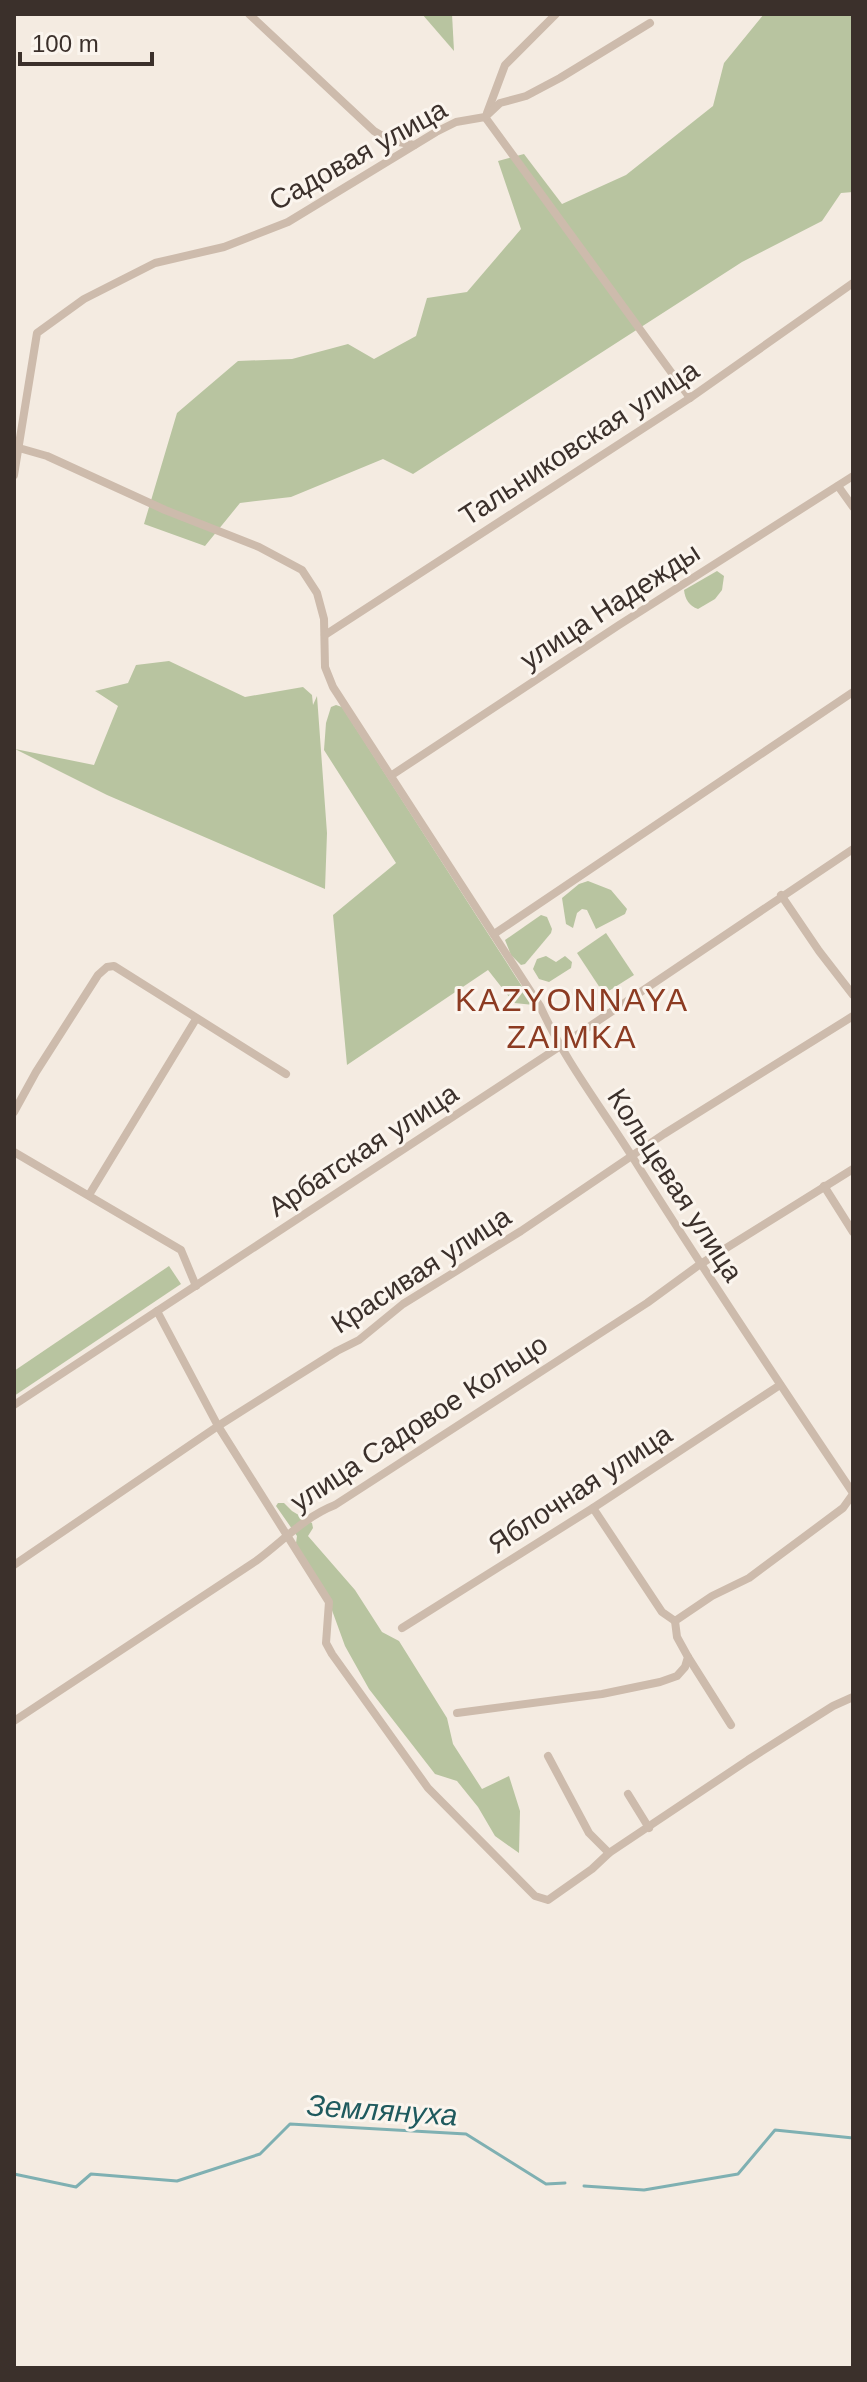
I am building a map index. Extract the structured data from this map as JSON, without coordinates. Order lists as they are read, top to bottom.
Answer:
{
  "streets": {
    "street": [
      "Садовая улица",
      "Тальниковская улица",
      "улица Надежды",
      "Арбатская улица",
      "Кольцевая улица",
      "Красивая улица",
      "улица Садовое Кольцо",
      "Яблочная улица"
    ]
  },
  "crossings": [
    ["Садовая улица", "Кольцевая улица"],
    ["Тальниковская улица", "Кольцевая улица"],
    ["улица Надежды", "Кольцевая улица"],
    ["Арбатская улица", "Кольцевая улица"],
    ["Кольцевая улица", "Красивая улица"],
    ["Кольцевая улица", "улица Садовое Кольцо"],
    ["Кольцевая улица", "Яблочная улица"]
  ],
  "districts": ["KAZYONNAYA ZAIMKA"],
  "water": ["Землянуха"],
  "scale_bar": "100 m"
}
